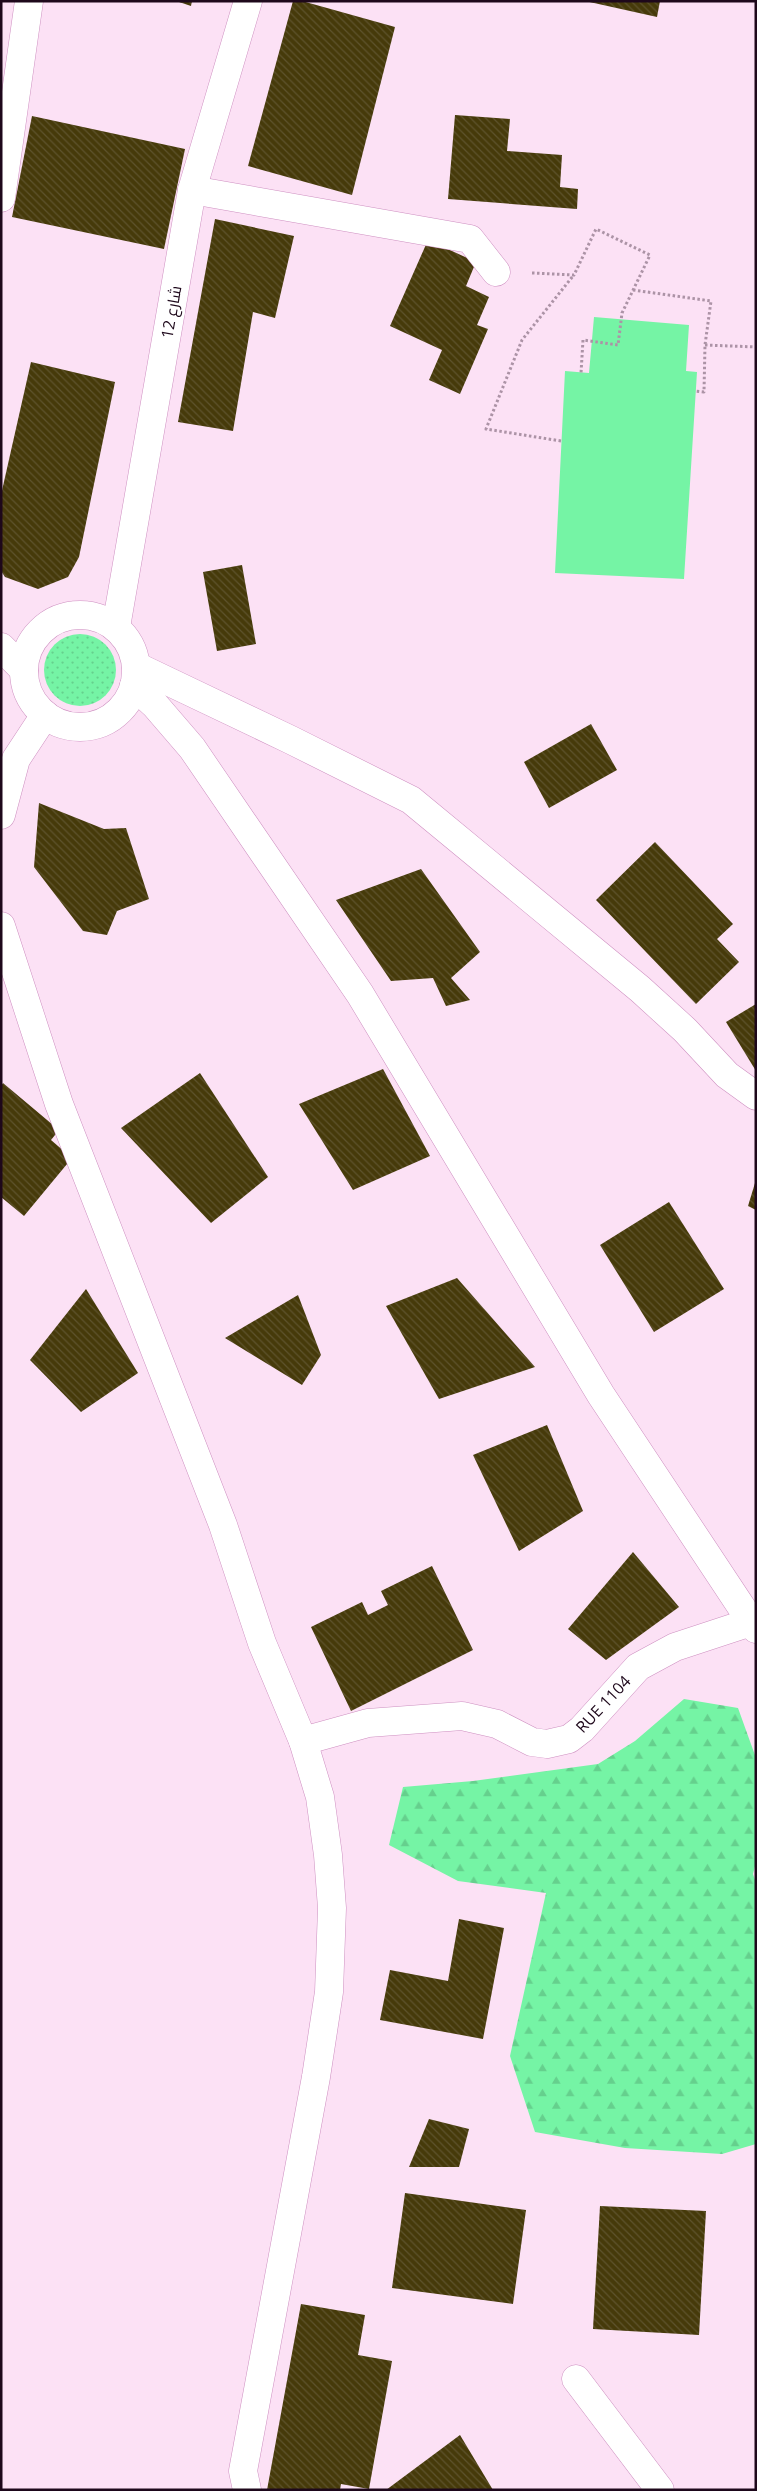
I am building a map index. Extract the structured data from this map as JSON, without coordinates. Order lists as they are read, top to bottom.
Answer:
{
  "streets": {
    "street": ["شارع 12", "RUE 1104"]
  }
}
